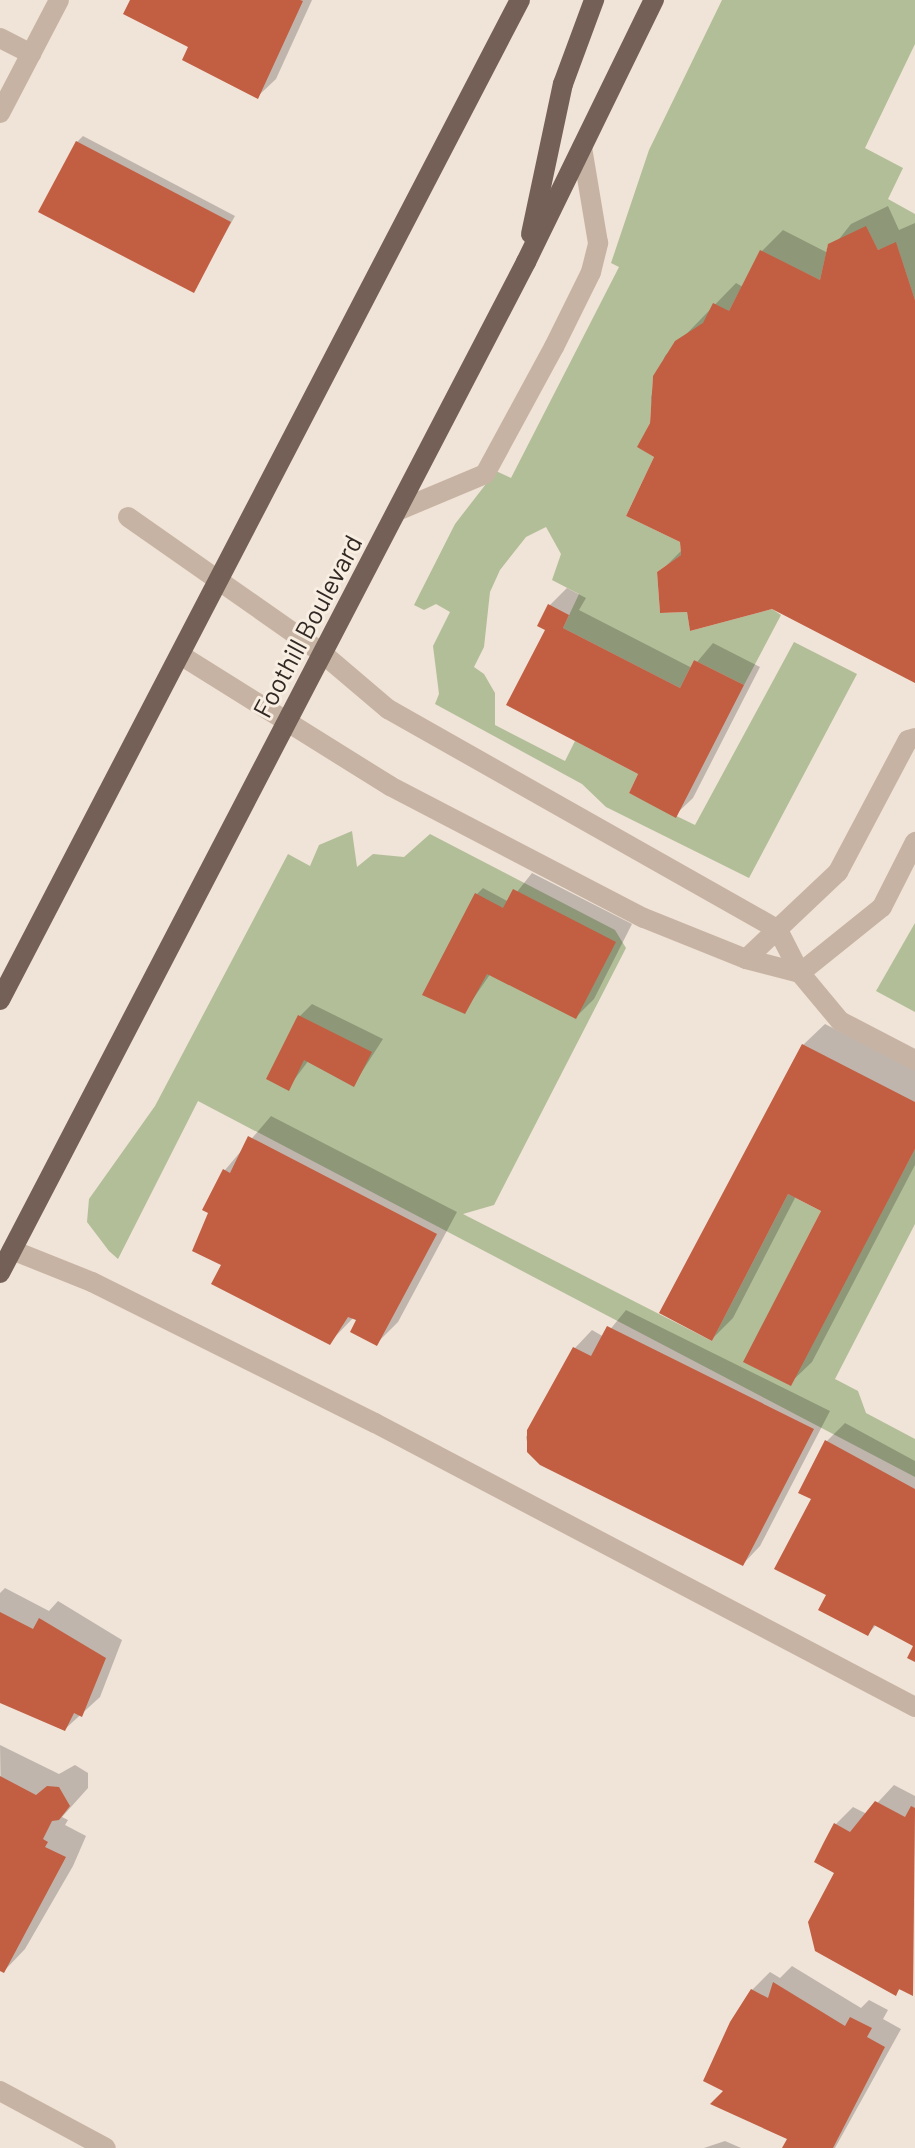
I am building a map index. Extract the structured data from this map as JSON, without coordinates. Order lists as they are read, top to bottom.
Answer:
{
  "streets": {
    "main road": ["Foothill Boulevard"]
  }
}
